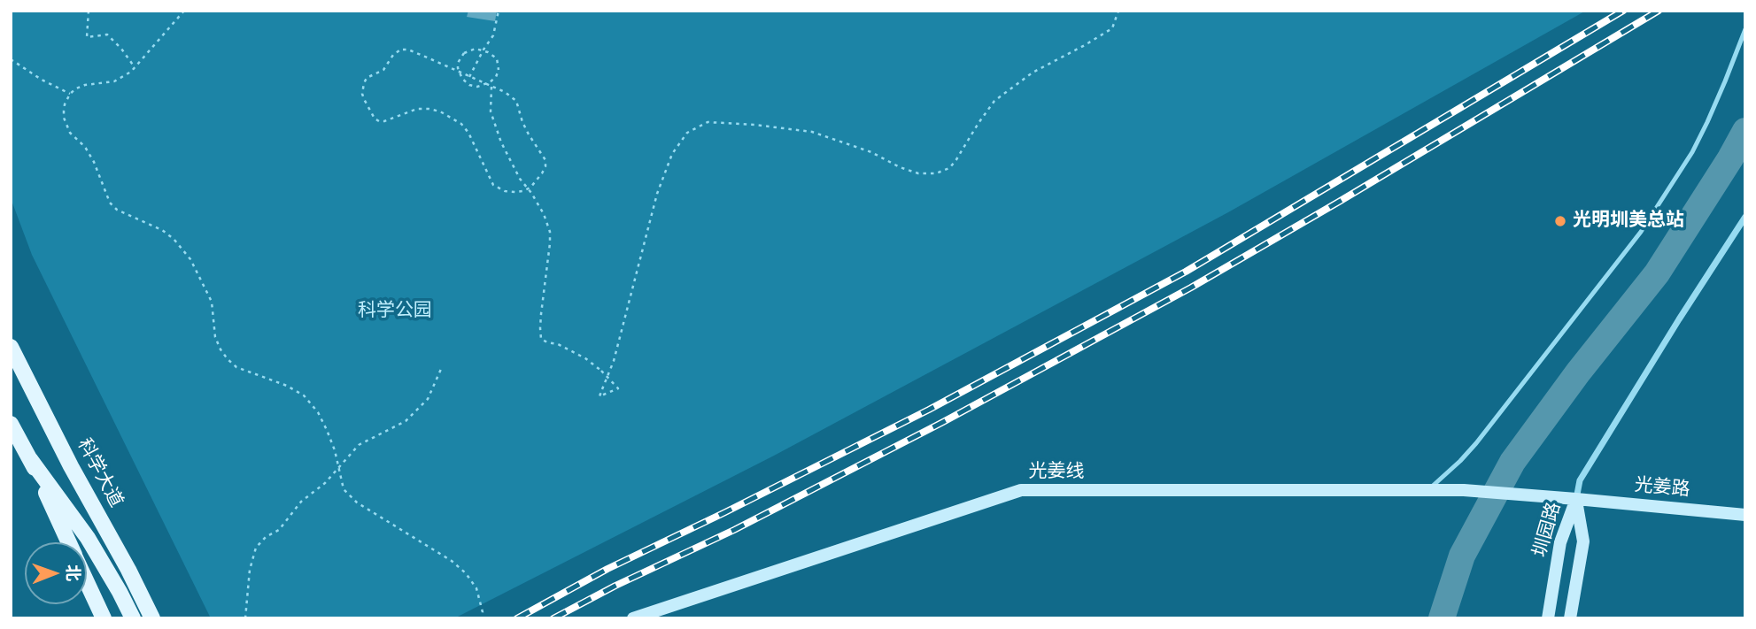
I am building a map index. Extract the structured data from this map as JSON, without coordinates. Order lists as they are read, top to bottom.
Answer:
{
  "streets": {
    "main road": ["科学大道"],
    "street": ["光姜线", "光姜路", "圳园路"]
  },
  "crossings": [
    ["光姜线", "光姜路"],
    ["光姜线", "圳园路"],
    ["光姜路", "圳园路"]
  ],
  "parks": ["科学公园"],
  "places": ["光明圳美总站"],
  "north": "right"
}
